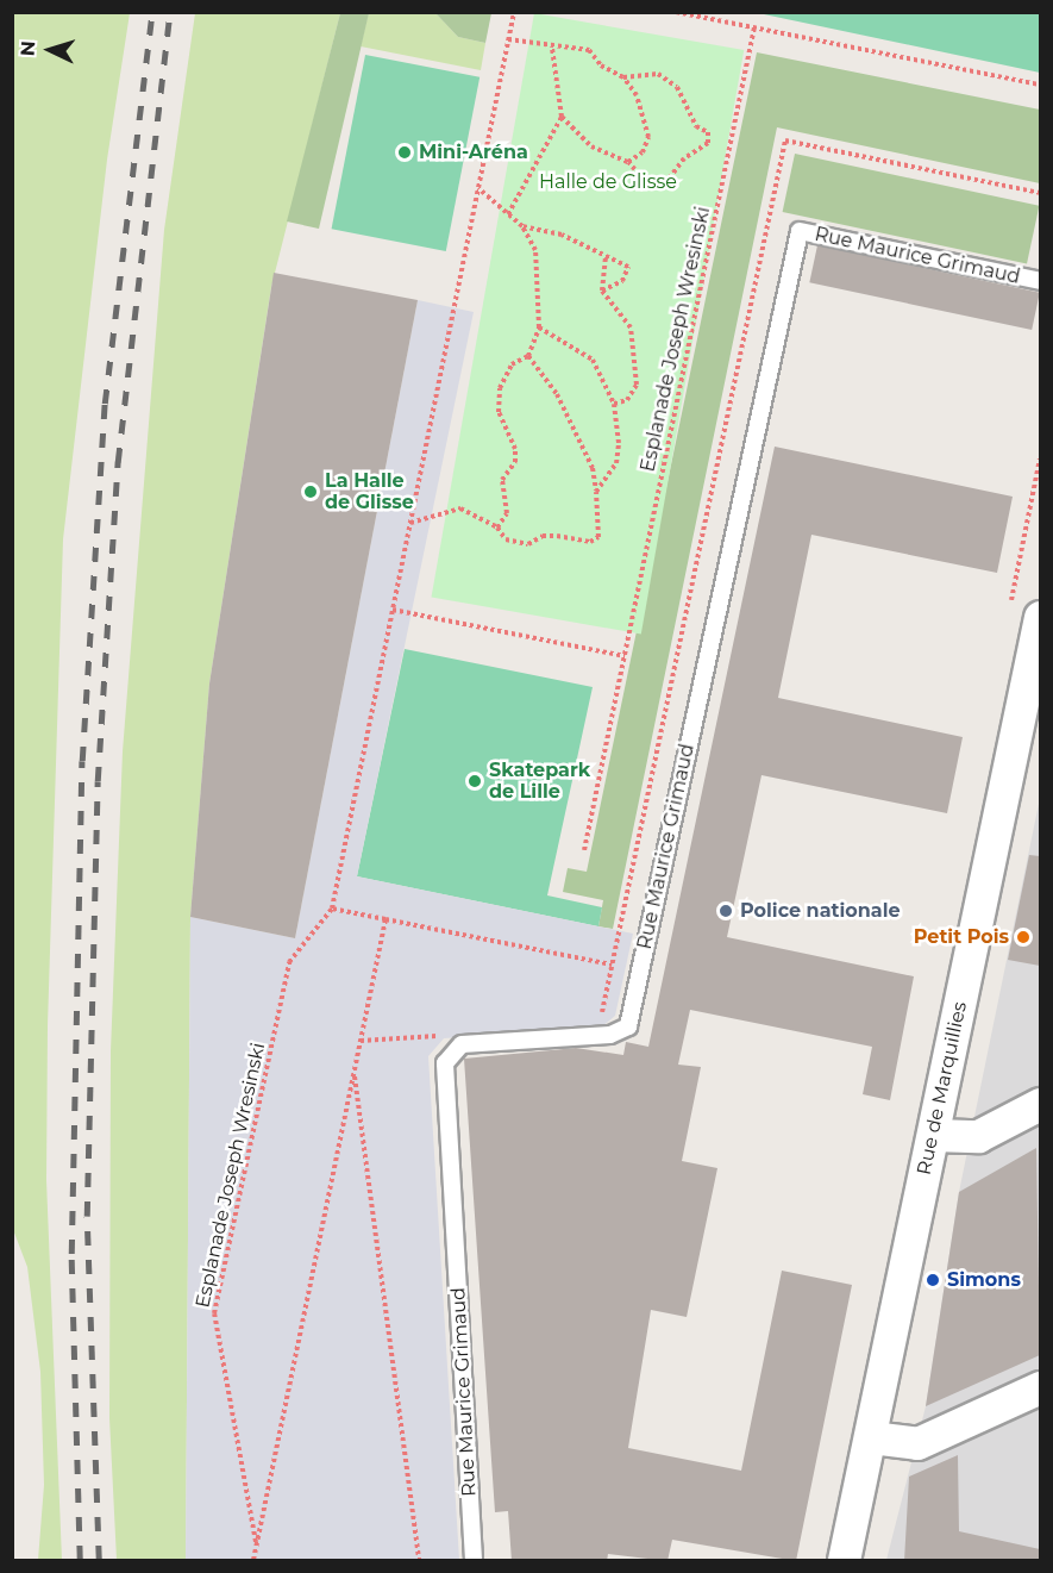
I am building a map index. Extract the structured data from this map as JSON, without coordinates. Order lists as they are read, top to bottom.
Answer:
{
  "streets": {
    "street": ["Rue de Marquillies"],
    "lane": ["Rue Maurice Grimaud"],
    "path": ["Esplanade Joseph Wresinski"]
  },
  "parks": ["Halle de Glisse"],
  "places": [
    "Mini-Aréna",
    "La Halle de Glisse",
    "Skatepark de Lille",
    "Police nationale",
    "Petit Pois",
    "Simons"
  ],
  "north": "left"
}
